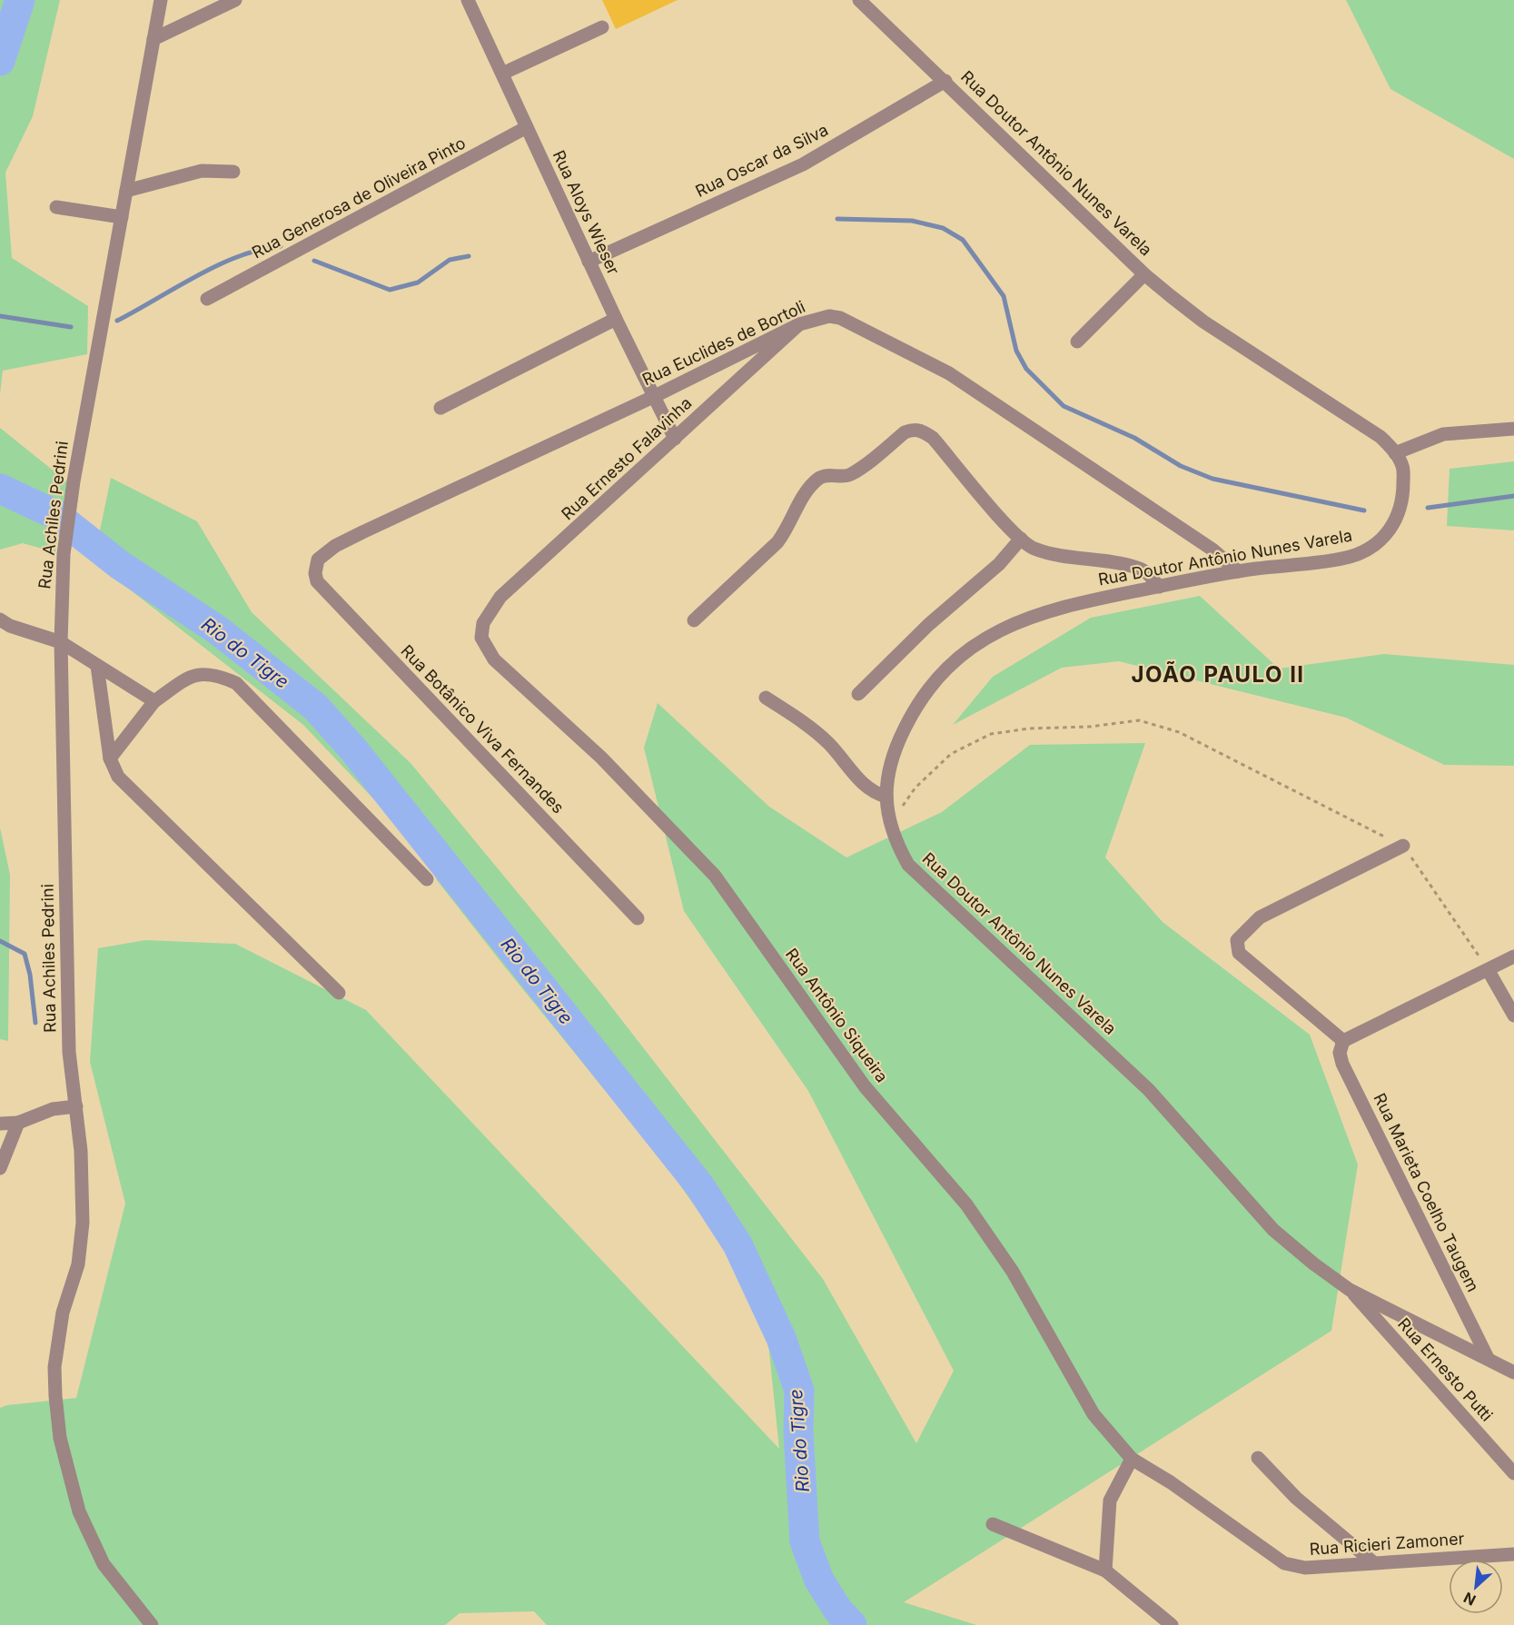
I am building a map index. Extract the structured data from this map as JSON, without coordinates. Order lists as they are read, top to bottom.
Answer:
{
  "streets": {
    "street": [
      "Rua Oscar da Silva",
      "Rua Doutor Antônio Nunes Varela",
      "Rua Generosa de Oliveira Pinto",
      "Rua Aloys Wieser",
      "Rua Euclides de Bortoli",
      "Rua Ernesto Falavinha",
      "Rua Achiles Pedrini",
      "Rua Botânico Viva Fernandes",
      "Rua Antônio Siqueira",
      "Rua Marieta Coelho Taugem",
      "Rua Ernesto Putti",
      "Rua Ricieri Zamoner"
    ]
  },
  "crossings": [
    ["Rua Oscar da Silva", "Rua Doutor Antônio Nunes Varela"],
    ["Rua Oscar da Silva", "Rua Aloys Wieser"],
    ["Rua Doutor Antônio Nunes Varela", "Rua Euclides de Bortoli"],
    ["Rua Doutor Antônio Nunes Varela", "Rua Marieta Coelho Taugem"],
    ["Rua Doutor Antônio Nunes Varela", "Rua Ernesto Putti"],
    ["Rua Generosa de Oliveira Pinto", "Rua Aloys Wieser"],
    ["Rua Aloys Wieser", "Rua Euclides de Bortoli"],
    ["Rua Aloys Wieser", "Rua Ernesto Falavinha"],
    ["Rua Euclides de Bortoli", "Rua Ernesto Falavinha"],
    ["Rua Euclides de Bortoli", "Rua Botânico Viva Fernandes"],
    ["Rua Ernesto Falavinha", "Rua Antônio Siqueira"],
    ["Rua Antônio Siqueira", "Rua Ricieri Zamoner"]
  ],
  "districts": ["JOÃO PAULO II"],
  "water": ["Rio do Tigre"],
  "north": "bottom left"
}
